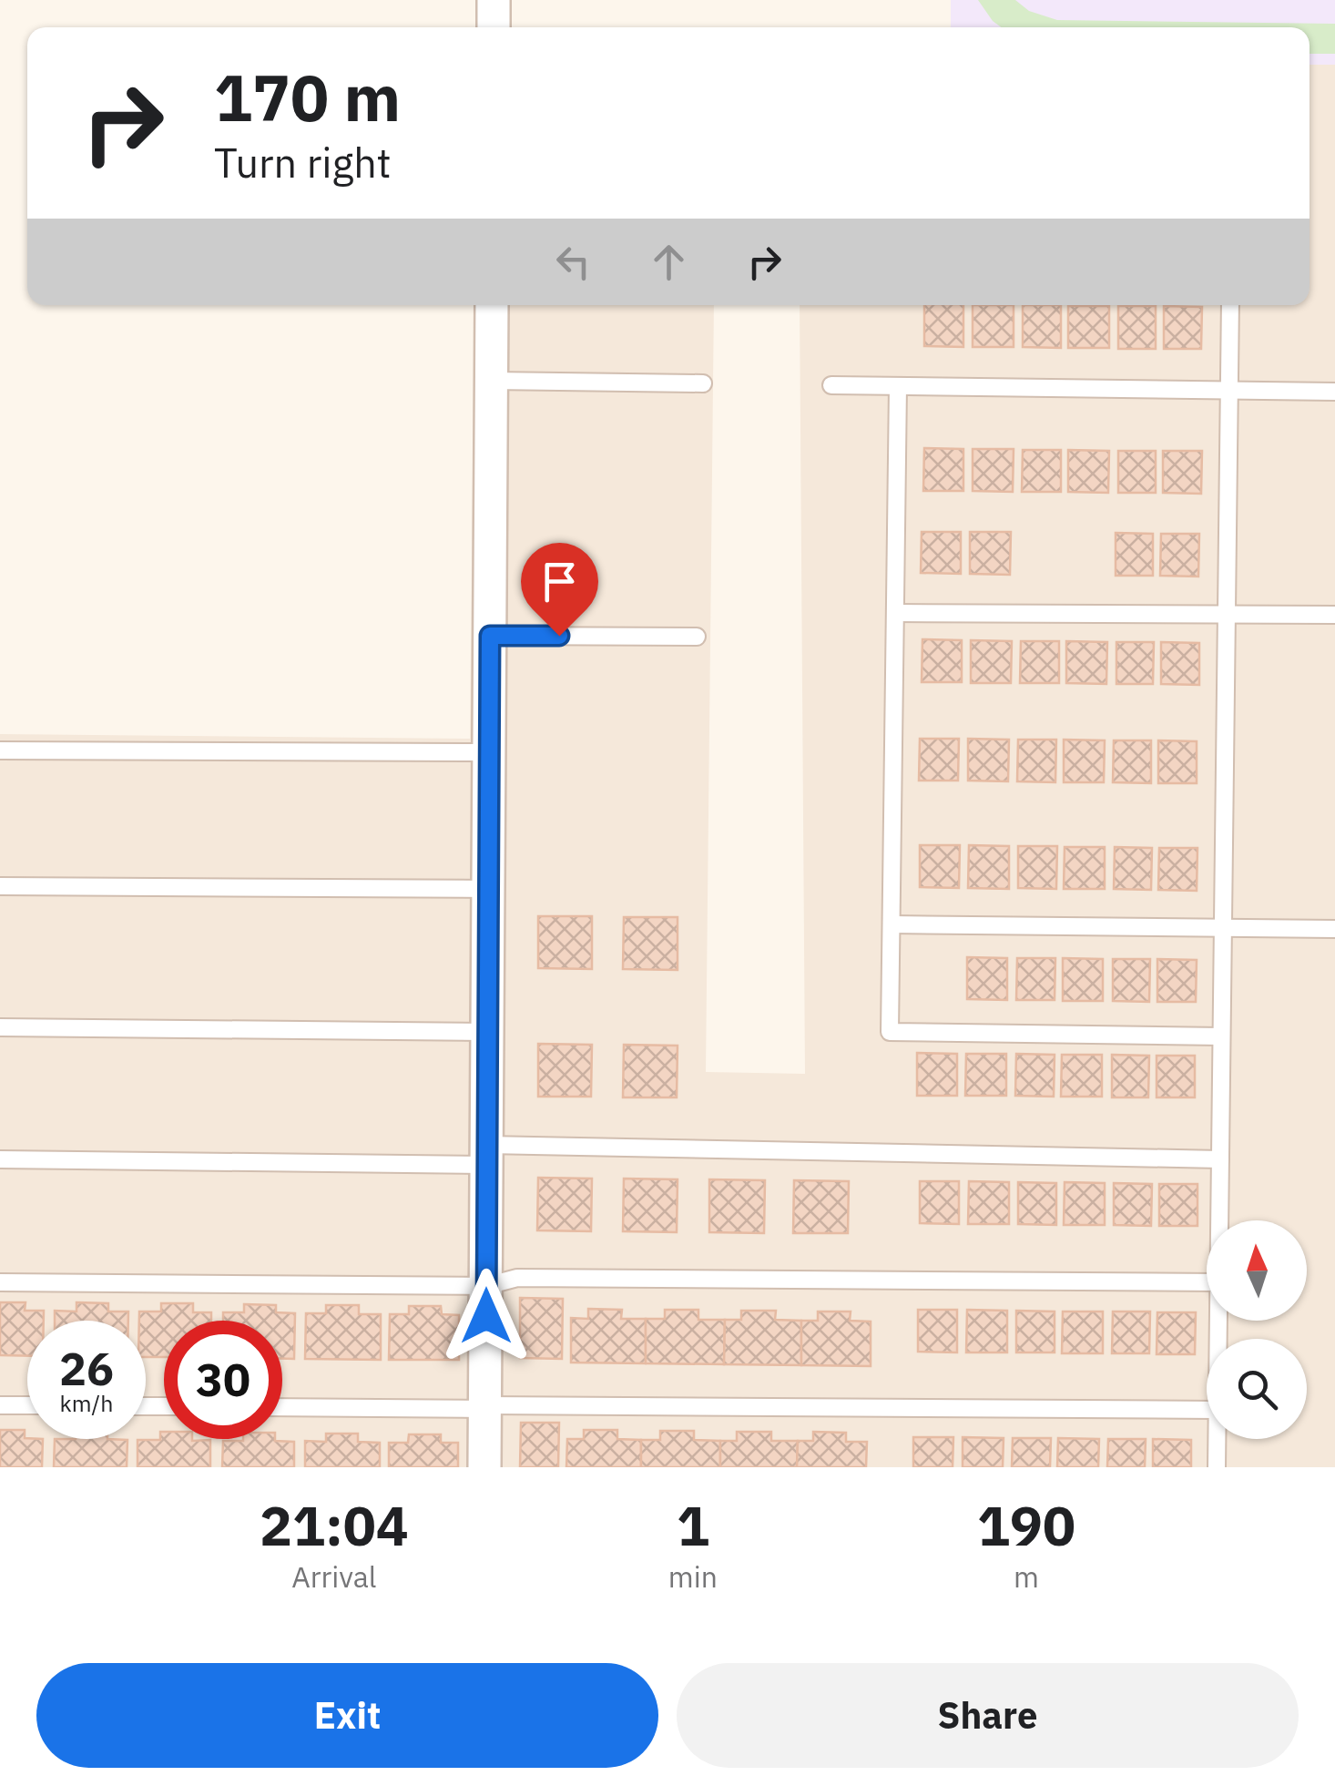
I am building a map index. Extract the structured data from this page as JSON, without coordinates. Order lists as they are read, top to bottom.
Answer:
{
  "north": "top",
  "page": {
    "turn": ["170 m", "Turn right"],
    "speed": "26 km/h",
    "limit": "30",
    "eta": [
      "21:04",
      "Arrival",
      "1",
      "min",
      "190",
      "m"
    ],
    "buttons": ["Exit", "Share"]
  }
}
